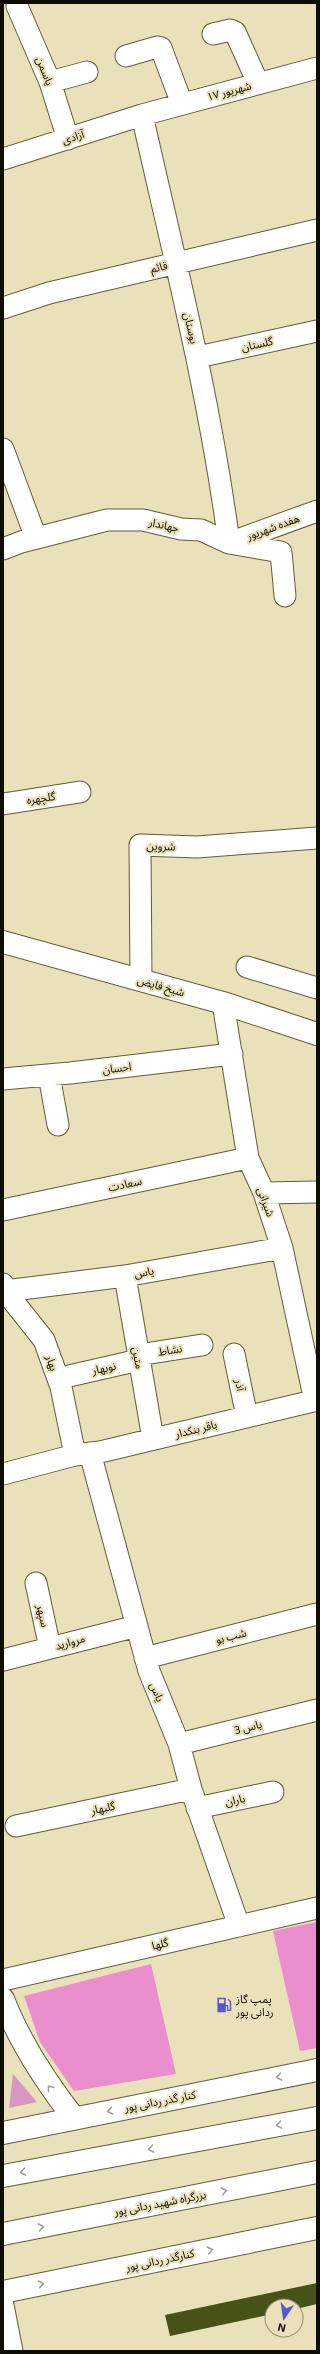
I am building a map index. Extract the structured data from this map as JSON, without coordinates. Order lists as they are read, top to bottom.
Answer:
{
  "streets": {
    "main road": [
      "شیخ فایض",
      "کنار گذر ردانی پور",
      "بزرگراه شهید ردانی پور",
      "کنارگذر ردانی پور"
    ],
    "street": [
      "یاسمن",
      "۱۷ شهریور",
      "آزادی",
      "قائم",
      "بوستان",
      "گلستان",
      "جهاندار",
      "هفده شهریور",
      "گلچهره",
      "شروین",
      "احسان",
      "سعادت",
      "شیرانی",
      "یاس",
      "نشاط",
      "متین",
      "بهار",
      "نوبهار",
      "آذر",
      "باقر بنکدار",
      "سپهر",
      "شب بو",
      "مروارید",
      "یاس 3",
      "باران",
      "گلبهار",
      "گلها"
    ]
  },
  "crossings": [
    ["یاسمن", "آزادی"],
    ["۱۷ شهریور", "آزادی"],
    ["۱۷ شهریور", "بوستان"],
    ["آزادی", "بوستان"],
    ["قائم", "بوستان"],
    ["بوستان", "گلستان"],
    ["بوستان", "جهاندار"],
    ["بوستان", "هفده شهریور"],
    ["جهاندار", "هفده شهریور"],
    ["شروین", "شیخ فایض"],
    ["شیخ فایض", "شیرانی"],
    ["احسان", "شیرانی"],
    ["سعادت", "شیرانی"],
    ["شیرانی", "یاس"],
    ["شیرانی", "باقر بنکدار"],
    ["یاس", "متین"],
    ["یاس", "بهار"],
    ["یاس", "باقر بنکدار"],
    ["یاس", "شب بو"],
    ["یاس", "مروارید"],
    ["یاس", "یاس 3"],
    ["یاس", "باران"],
    ["یاس", "گلبهار"],
    ["یاس", "گلها"],
    ["نشاط", "متین"],
    ["نشاط", "نوبهار"],
    ["متین", "نوبهار"],
    ["متین", "باقر بنکدار"],
    ["بهار", "باقر بنکدار"],
    ["آذر", "باقر بنکدار"],
    ["سپهر", "مروارید"]
  ],
  "places": {
    "fuel station": ["پمپ گاز ردانی پور"]
  },
  "north": "bottom"
}
